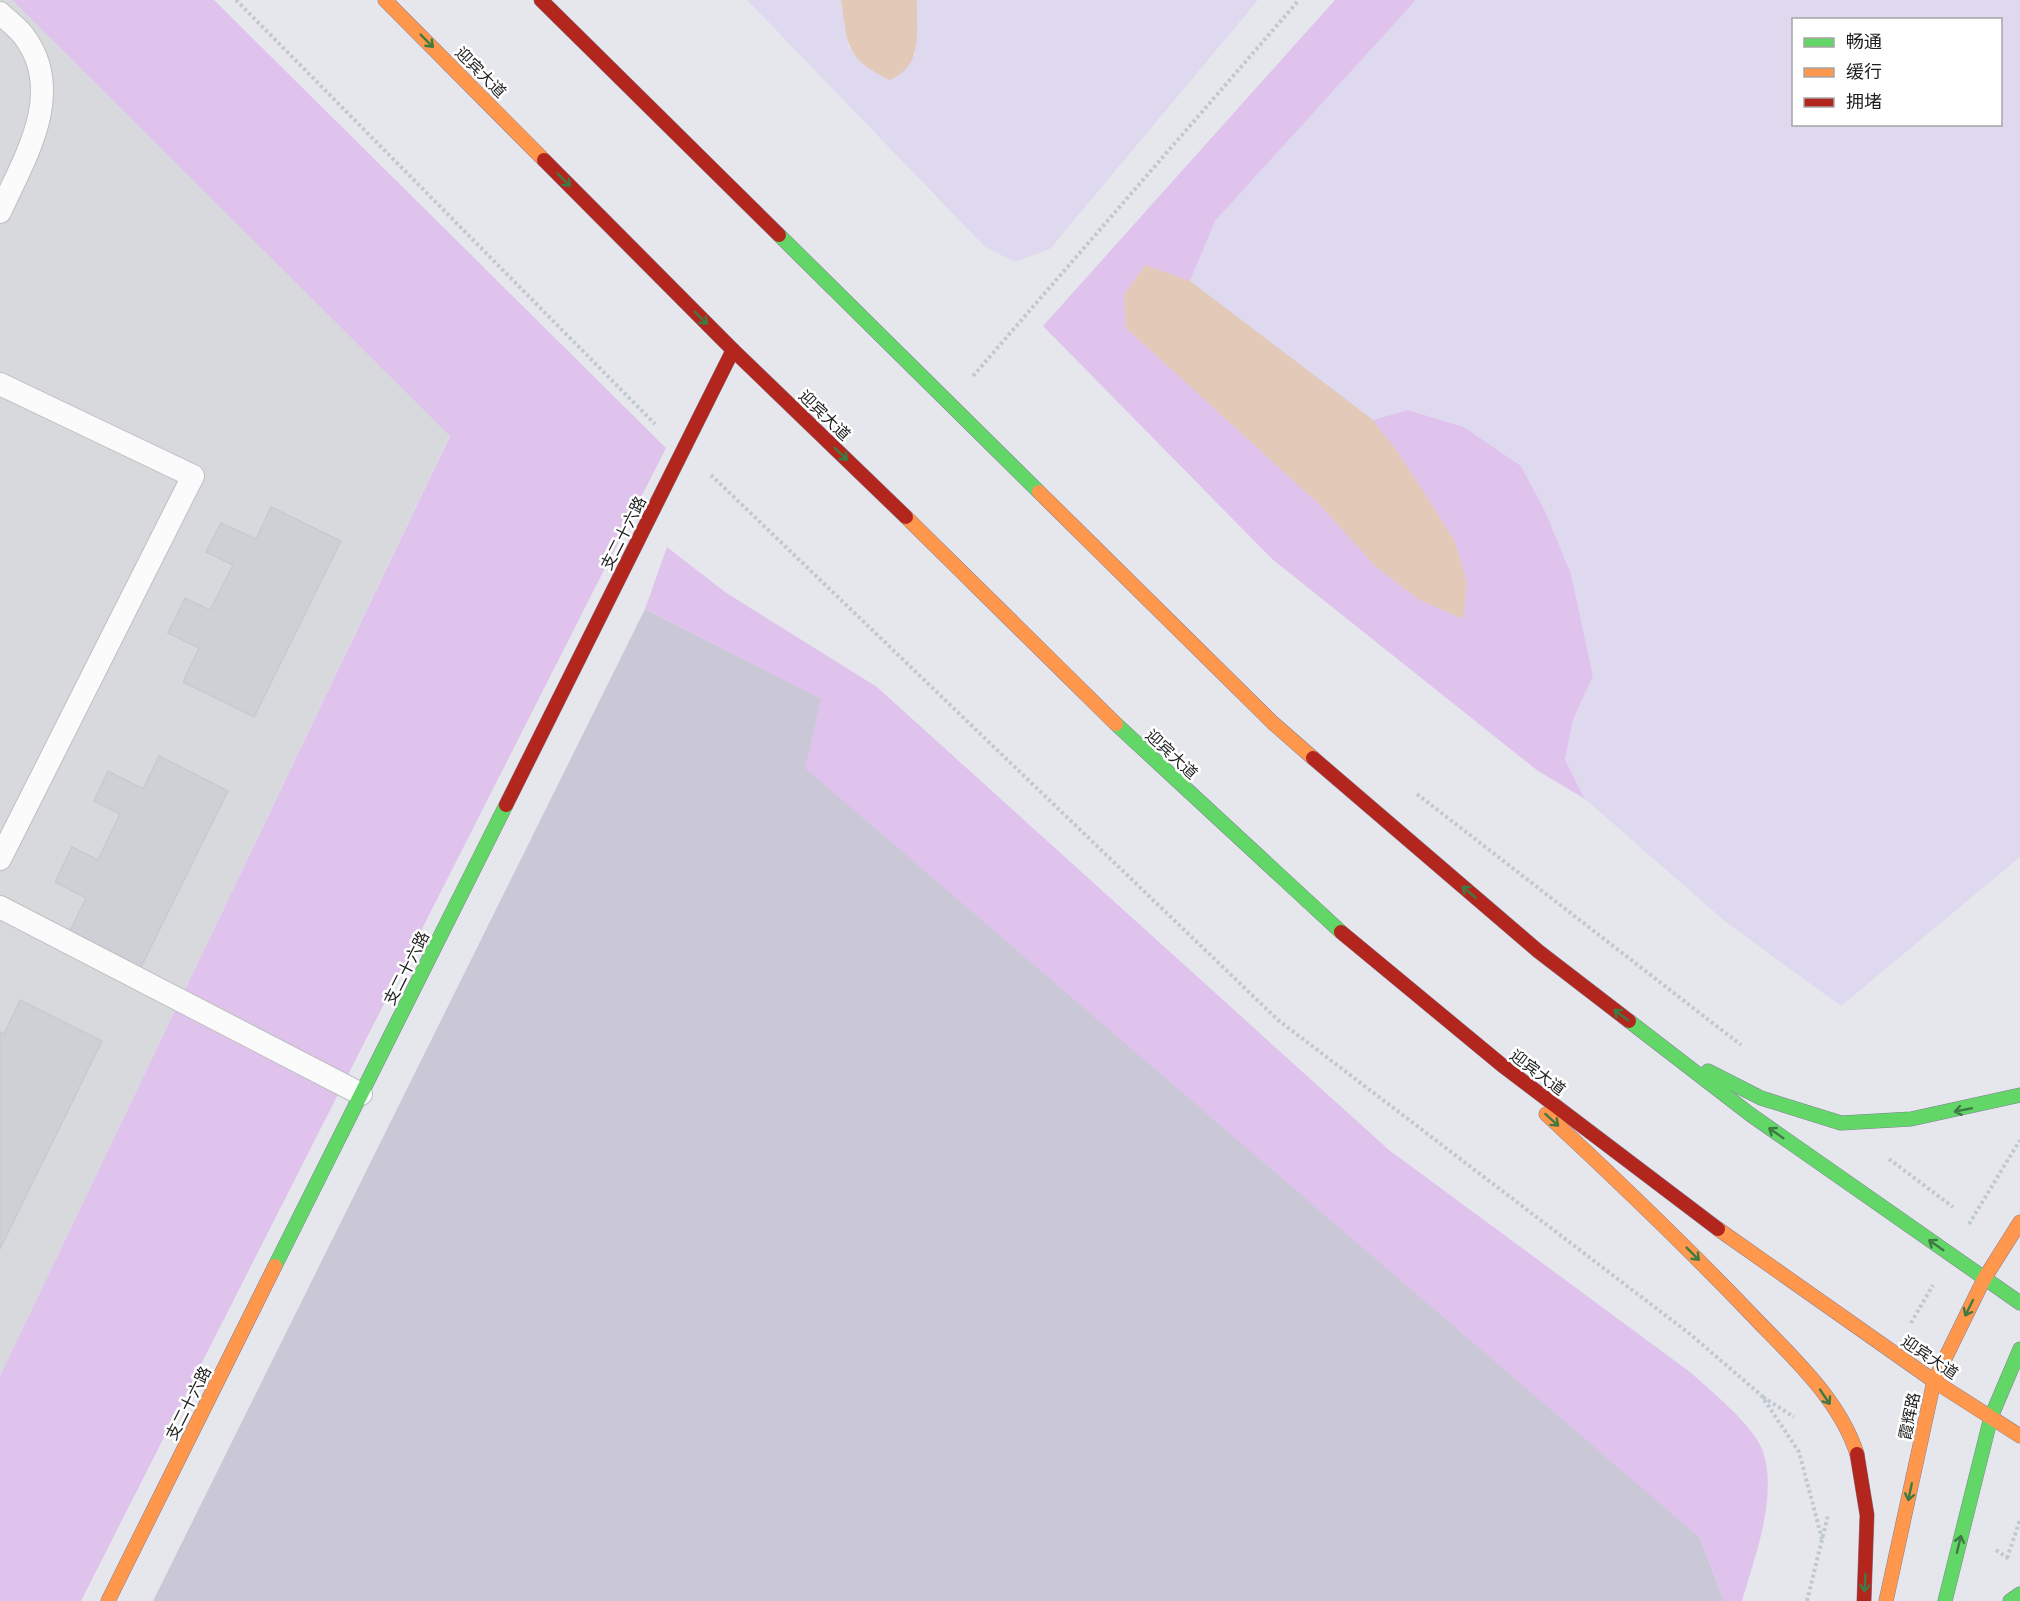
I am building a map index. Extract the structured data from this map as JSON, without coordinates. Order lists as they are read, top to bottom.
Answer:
{
  "streets": {
    "main road": ["迎宾大道", "支二十六路", "霞辉路"]
  },
  "crossings": [
    ["迎宾大道", "支二十六路"],
    ["迎宾大道", "霞辉路"]
  ],
  "legend": ["畅通", "缓行", "拥堵"]
}
